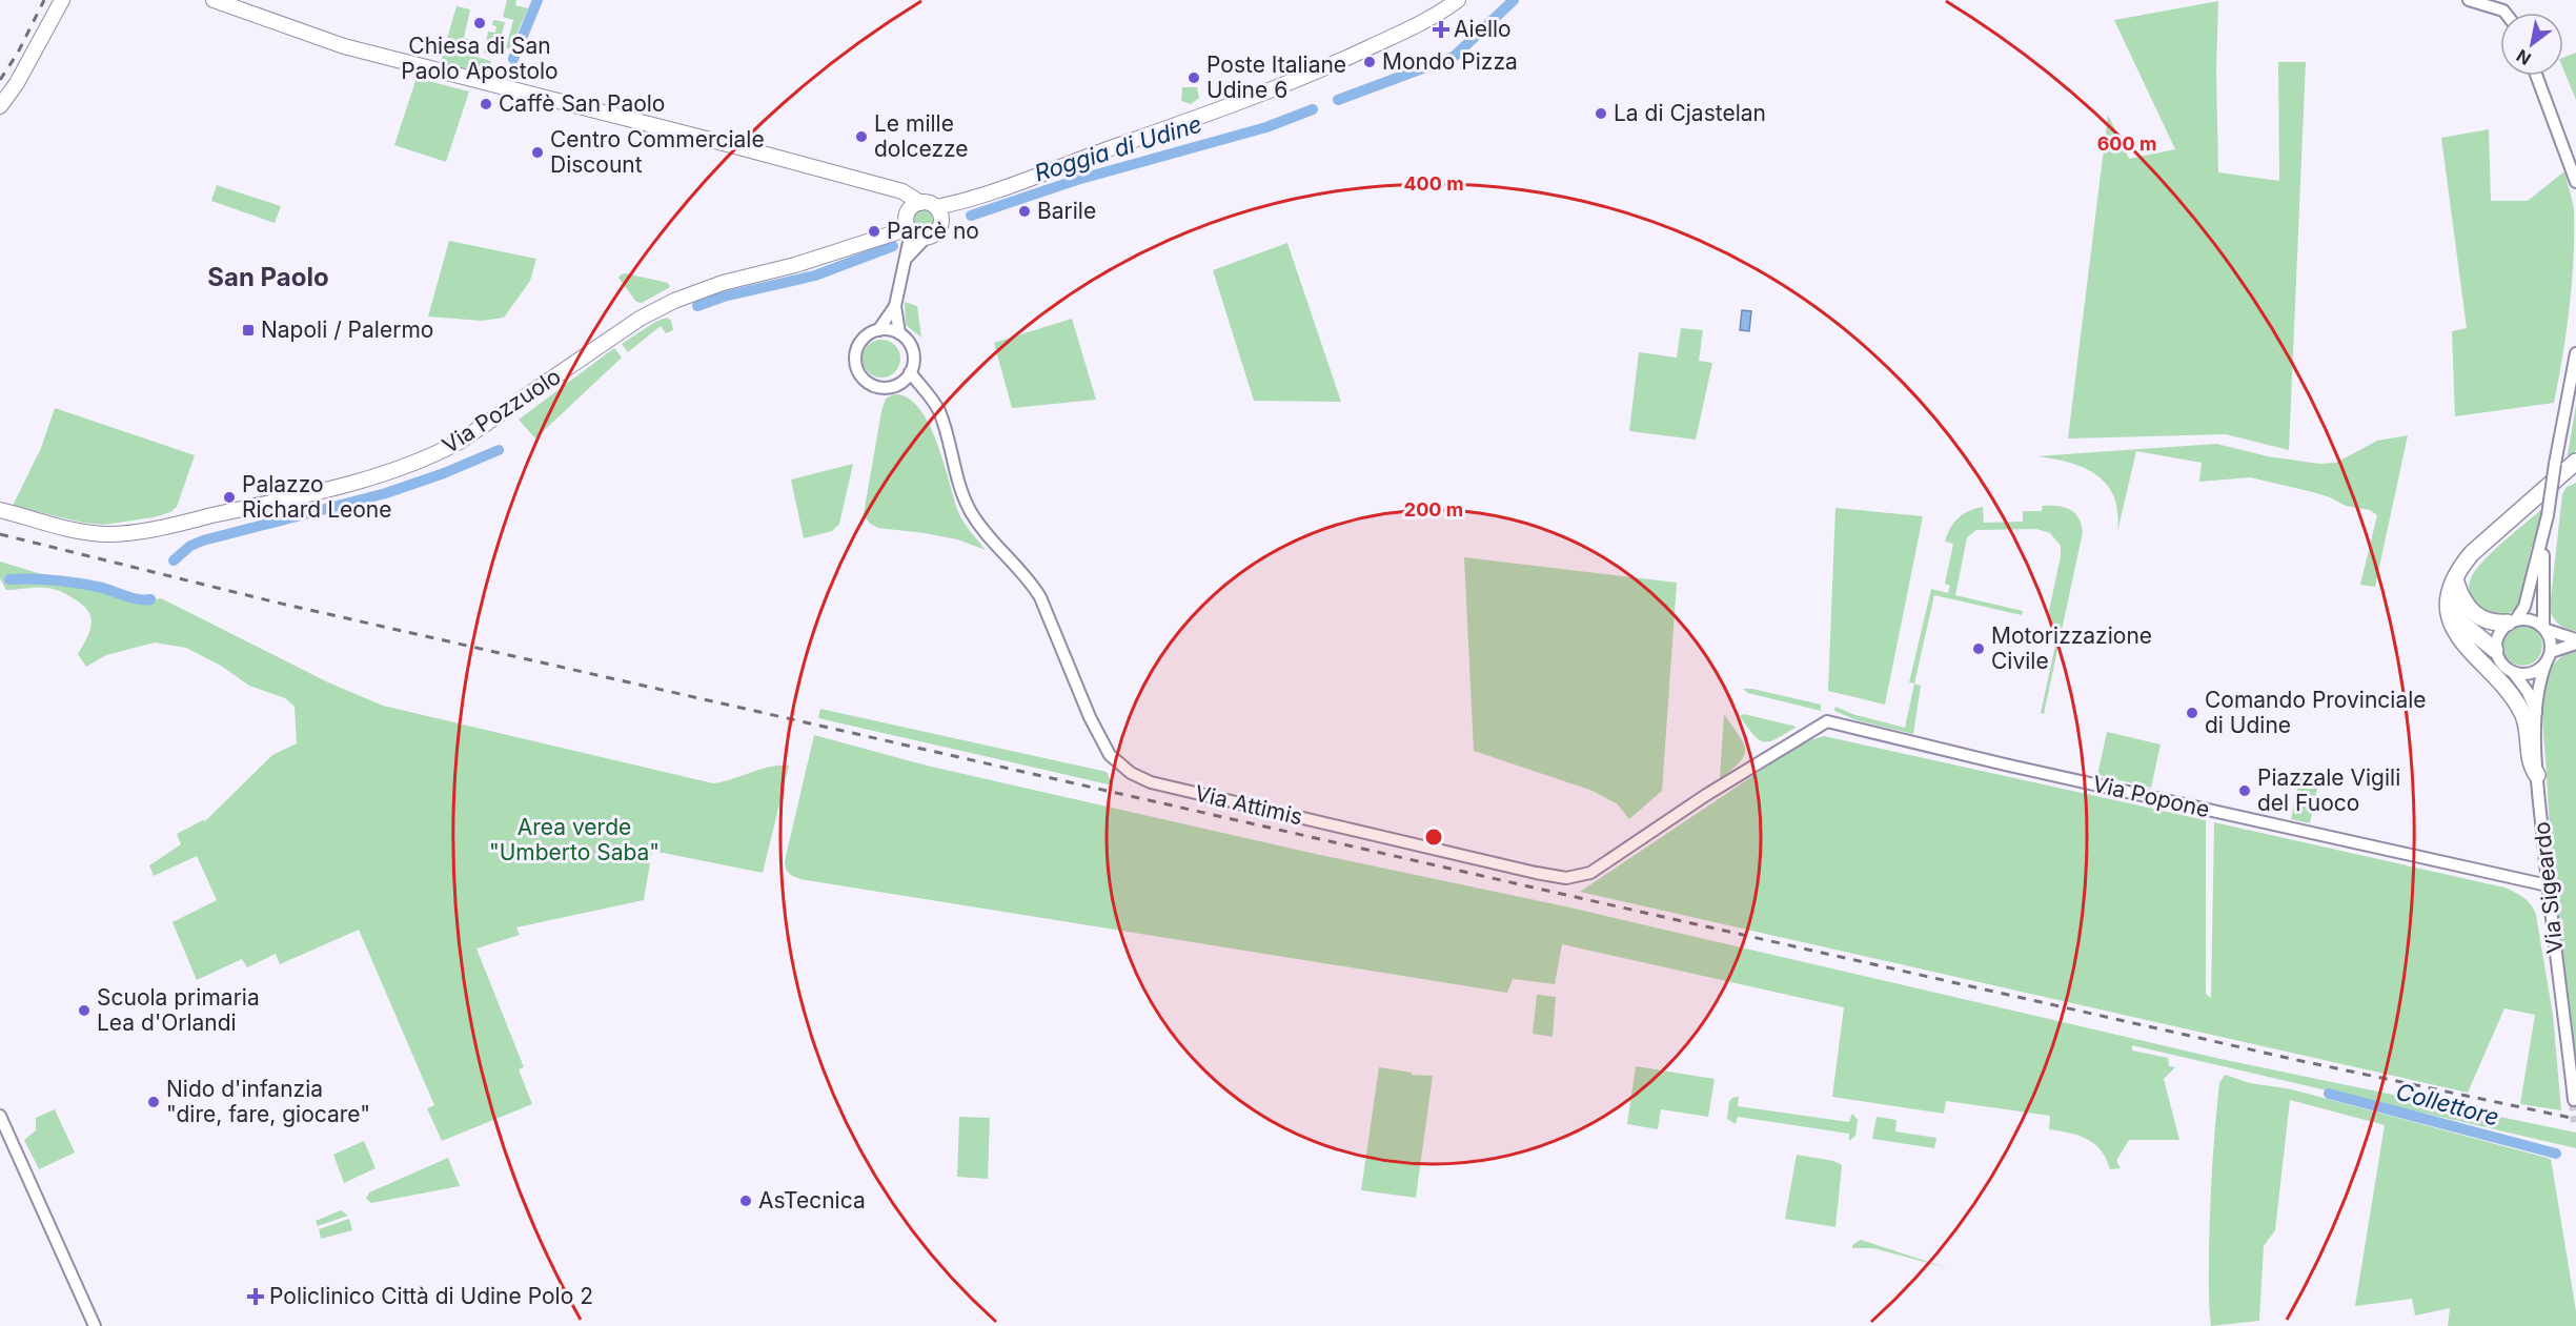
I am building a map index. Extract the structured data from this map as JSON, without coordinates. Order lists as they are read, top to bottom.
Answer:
{
  "streets": {
    "main road": ["Via Pozzuolo"],
    "street": ["Via Popone", "Via Attimis", "Via Sigeardo"]
  },
  "crossings": [
    ["Via Popone", "Via Attimis"],
    ["Via Popone", "Via Sigeardo"]
  ],
  "districts": ["San Paolo"],
  "water": ["Roggia di Udine", "Collettore"],
  "parks": ["Area verde \"Umberto Saba\""],
  "places": {
    "other": [
      "Chiesa di San Paolo Apostolo",
      "Mondo Pizza",
      "Poste Italiane Udine 6",
      "Caffè San Paolo",
      "La di Cjastelan",
      "Le mille dolcezze",
      "Centro Commerciale Discount",
      "Barile",
      "Parcè no",
      "Palazzo Richard Leone",
      "Motorizzazione Civile",
      "Comando Provinciale di Udine",
      "Piazzale Vigili del Fuoco",
      "Scuola primaria Lea d'Orlandi",
      "Nido d'infanzia \"dire, fare, giocare\"",
      "AsTecnica"
    ],
    "health": ["Aiello", "Policlinico Città di Udine Polo 2"],
    "transit": ["Napoli / Palermo"]
  },
  "north": "bottom left",
  "rings": ["600 m", "400 m", "200 m"]
}
